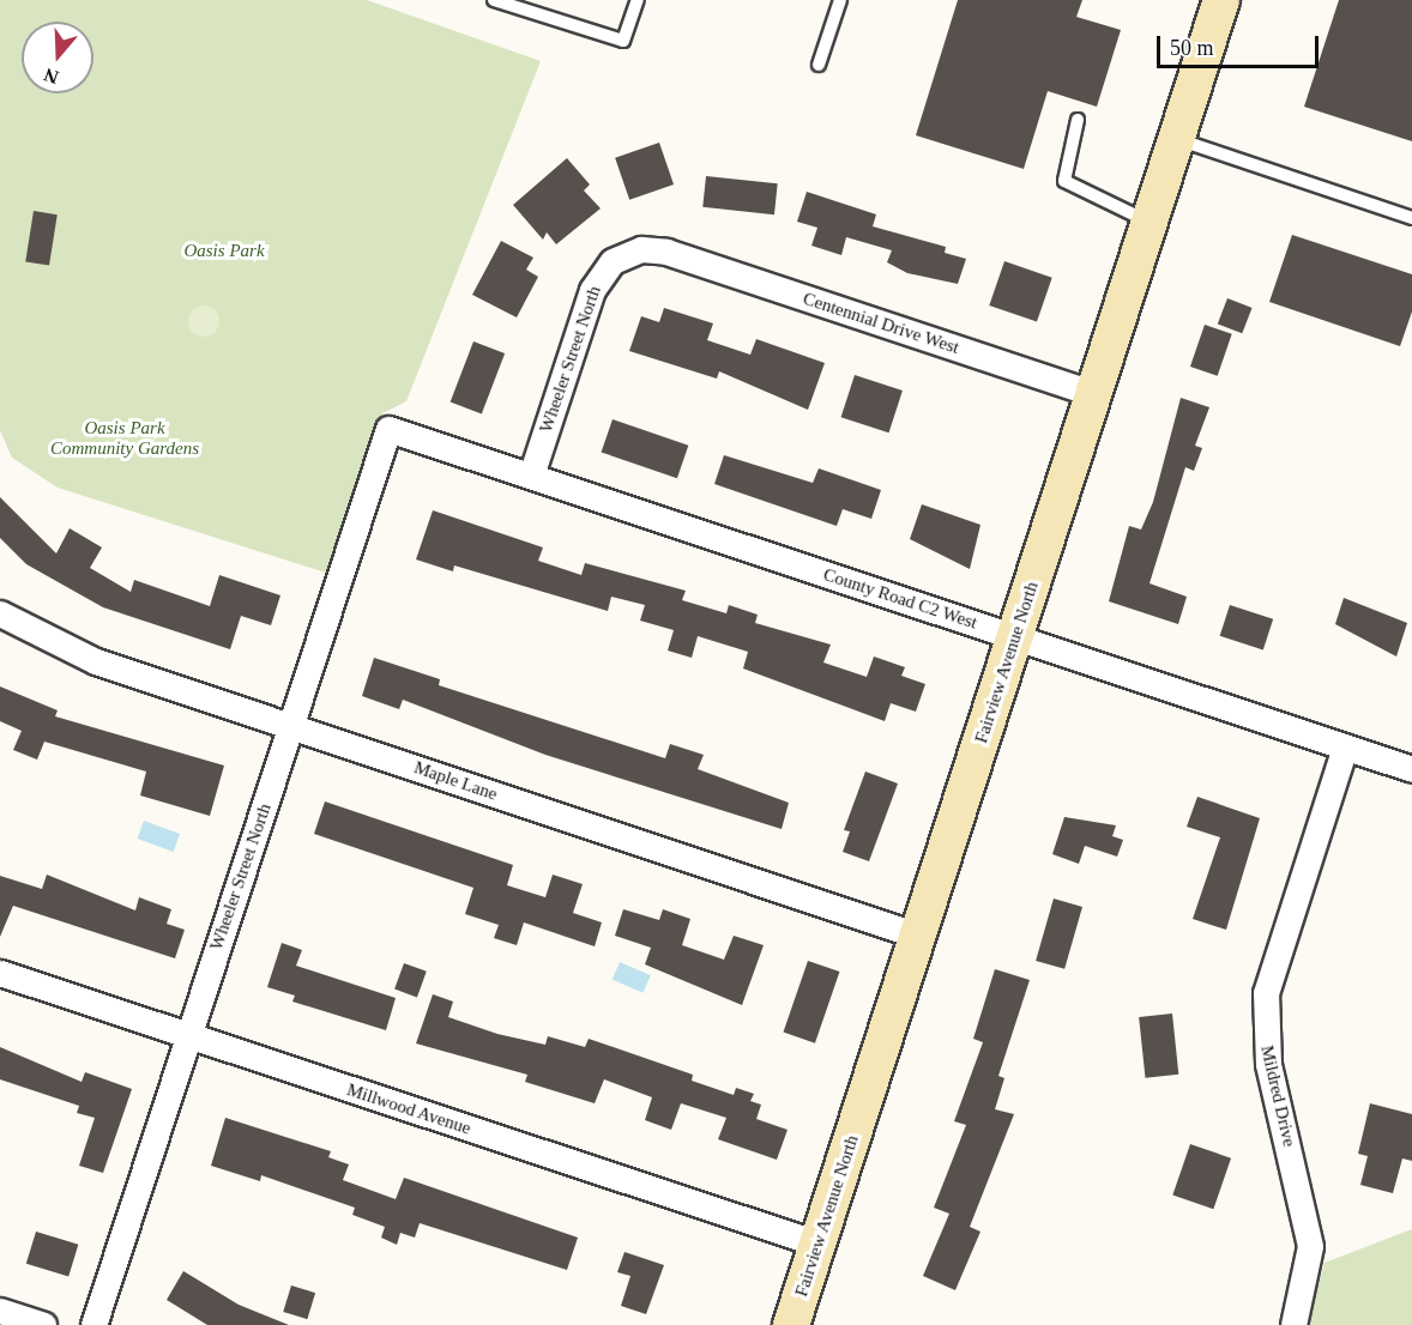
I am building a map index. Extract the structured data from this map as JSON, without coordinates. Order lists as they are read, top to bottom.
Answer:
{
  "streets": {
    "street": [
      "Centennial Drive West",
      "Wheeler Street North",
      "County Road C2 West",
      "Fairview Avenue North",
      "Maple Lane",
      "Mildred Drive",
      "Millwood Avenue"
    ]
  },
  "crossings": [
    ["Centennial Drive West", "Wheeler Street North"],
    ["Centennial Drive West", "Fairview Avenue North"],
    ["Wheeler Street North", "County Road C2 West"],
    ["Wheeler Street North", "Maple Lane"],
    ["Wheeler Street North", "Millwood Avenue"],
    ["County Road C2 West", "Fairview Avenue North"],
    ["County Road C2 West", "Mildred Drive"],
    ["Fairview Avenue North", "Maple Lane"],
    ["Fairview Avenue North", "Millwood Avenue"]
  ],
  "parks": ["Oasis Park", "Oasis Park Community Gardens"],
  "scale_bar": "50 m",
  "north": "bottom"
}
